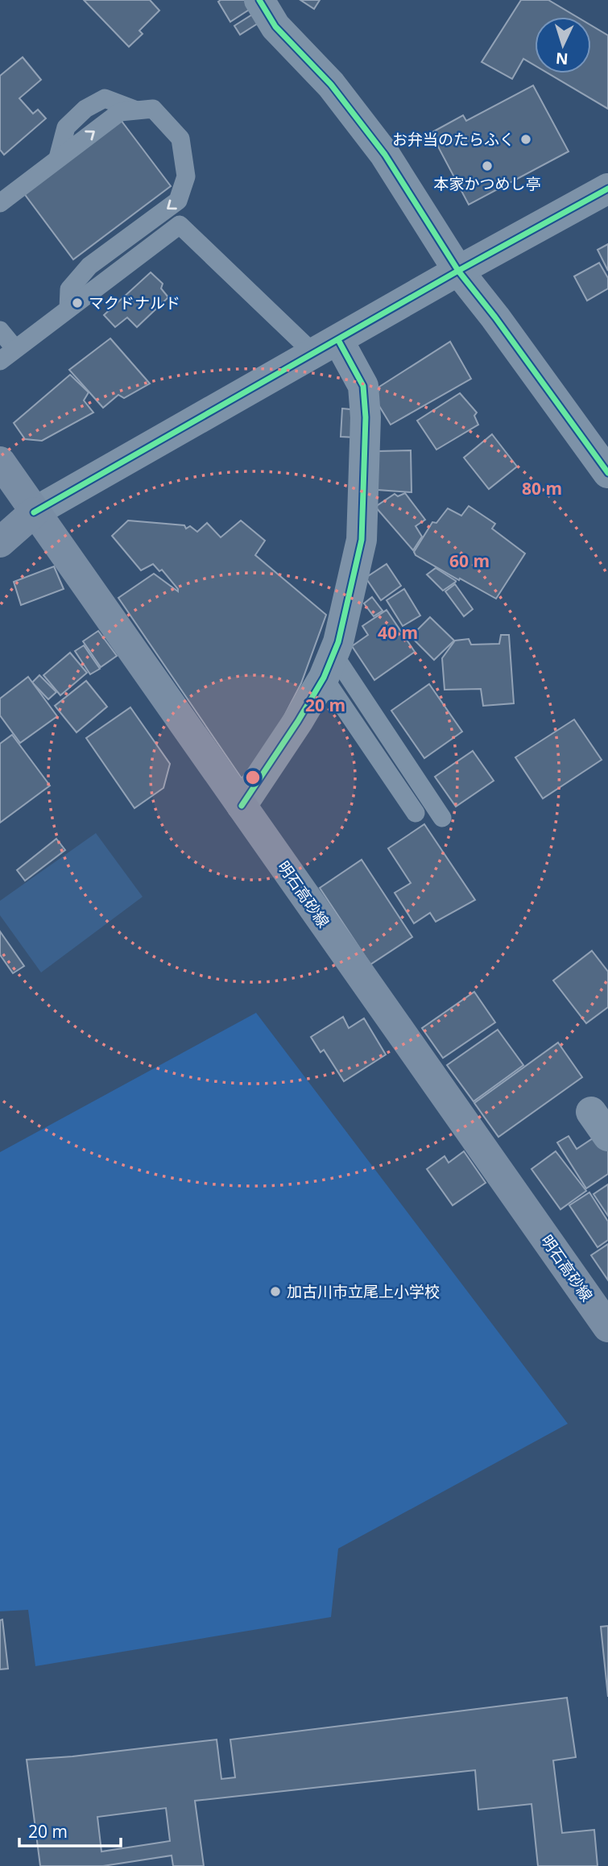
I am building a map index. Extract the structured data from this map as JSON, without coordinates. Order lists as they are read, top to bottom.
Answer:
{
  "streets": {
    "main road": ["明石高砂線"]
  },
  "places": [
    "お弁当のたらふく",
    "本家かつめし亭",
    "マクドナルド",
    "加古川市立尾上小学校"
  ],
  "scale_bar": "20 m",
  "north": "bottom",
  "rings": [
    "80 m",
    "60 m",
    "40 m",
    "20 m"
  ]
}
